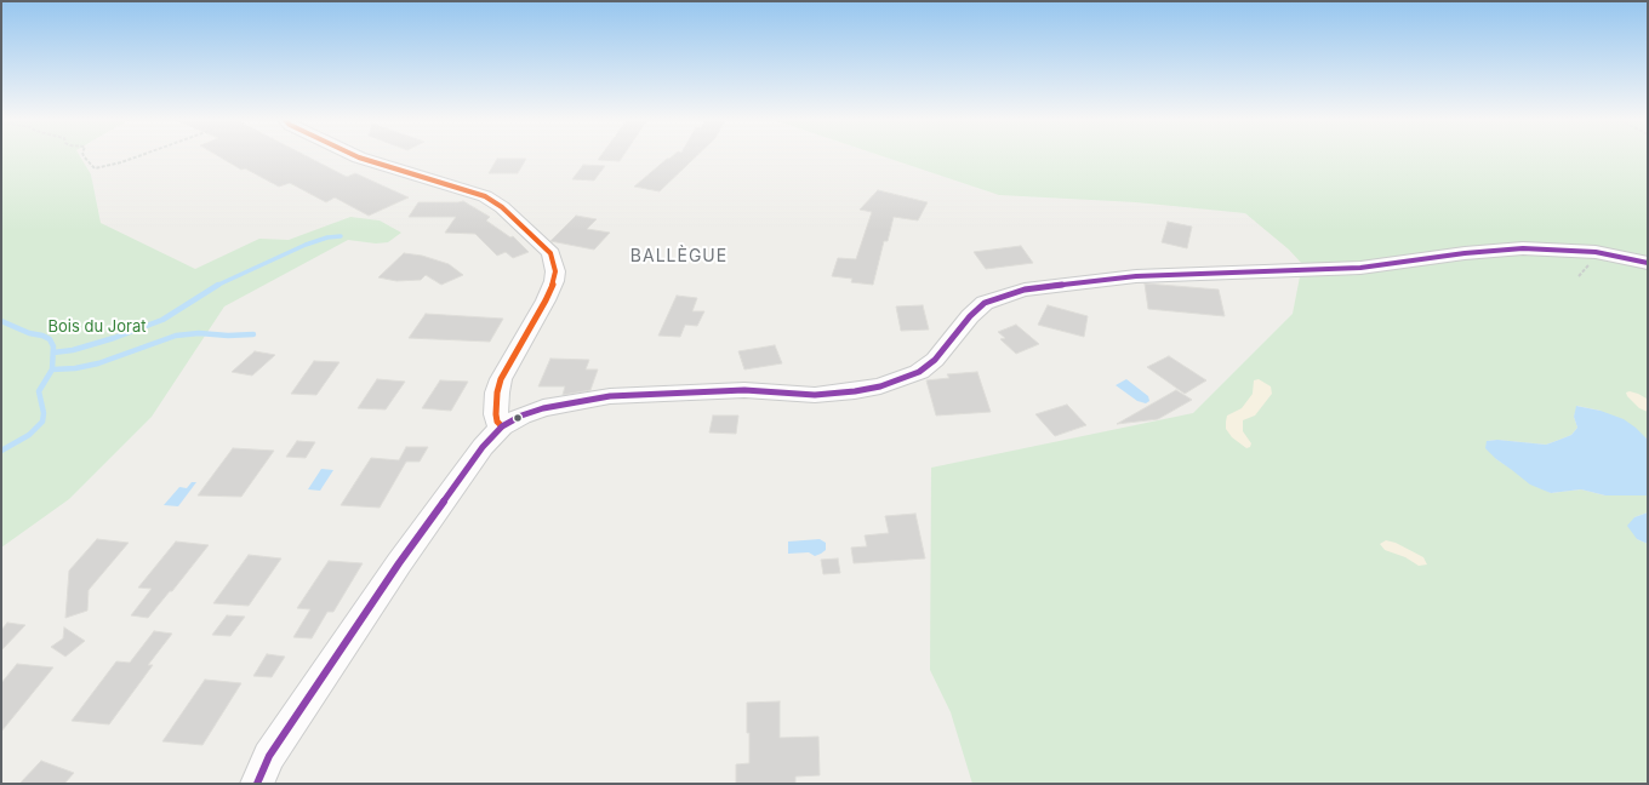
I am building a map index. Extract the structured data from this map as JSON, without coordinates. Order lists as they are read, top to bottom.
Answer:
{
  "districts": ["BALLÈGUE"],
  "parks": ["Bois du Jorat"]
}
